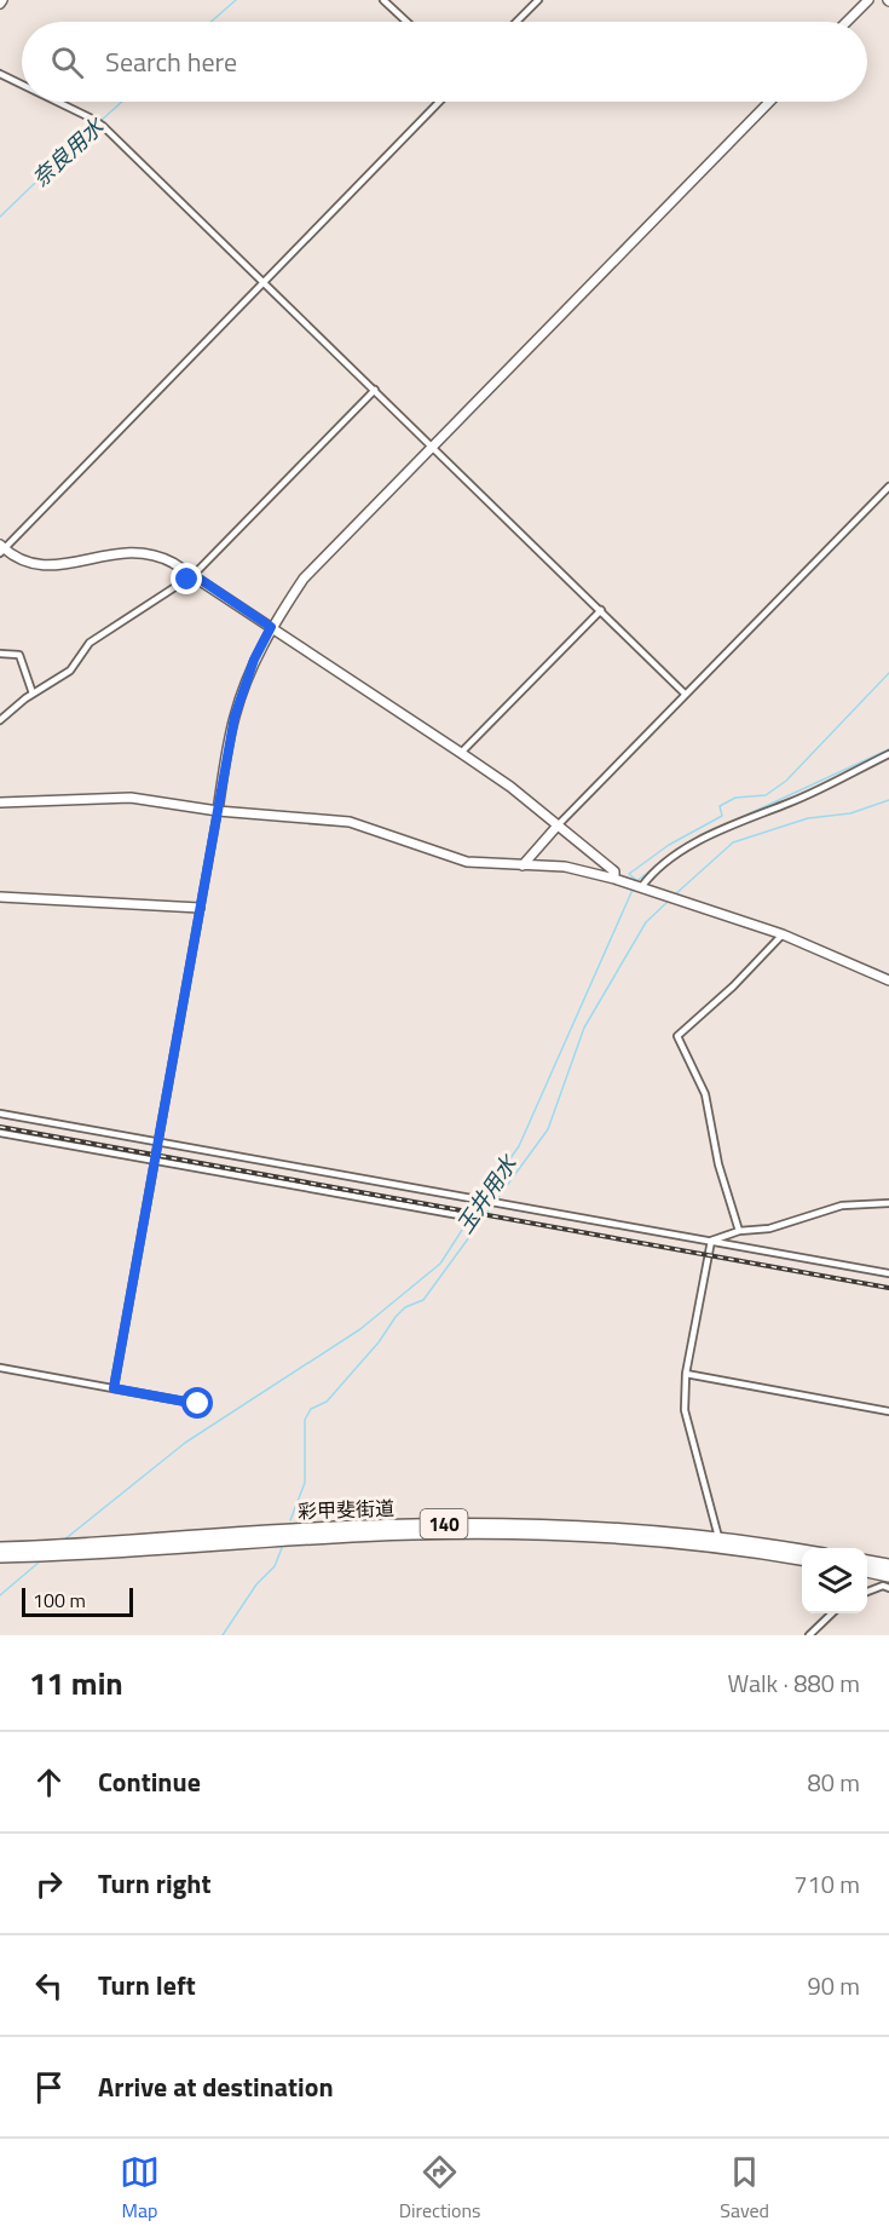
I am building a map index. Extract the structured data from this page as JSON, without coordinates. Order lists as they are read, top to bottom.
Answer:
{
  "streets": {
    "highway": ["彩甲斐街道", "140"]
  },
  "water": ["奈良用水", "玉井用水"],
  "scale_bar": "100 m",
  "page": {
    "search": "Search here",
    "scale": "100 m",
    "heading": ["11 min", "Walk · 880 m"],
    "list": [
      ["Continue", "80 m"],
      ["Turn right", "710 m"],
      ["Turn left", "90 m"],
      "Arrive at destination"
    ],
    "nav": ["Map", "Directions", "Saved"]
  }
}
